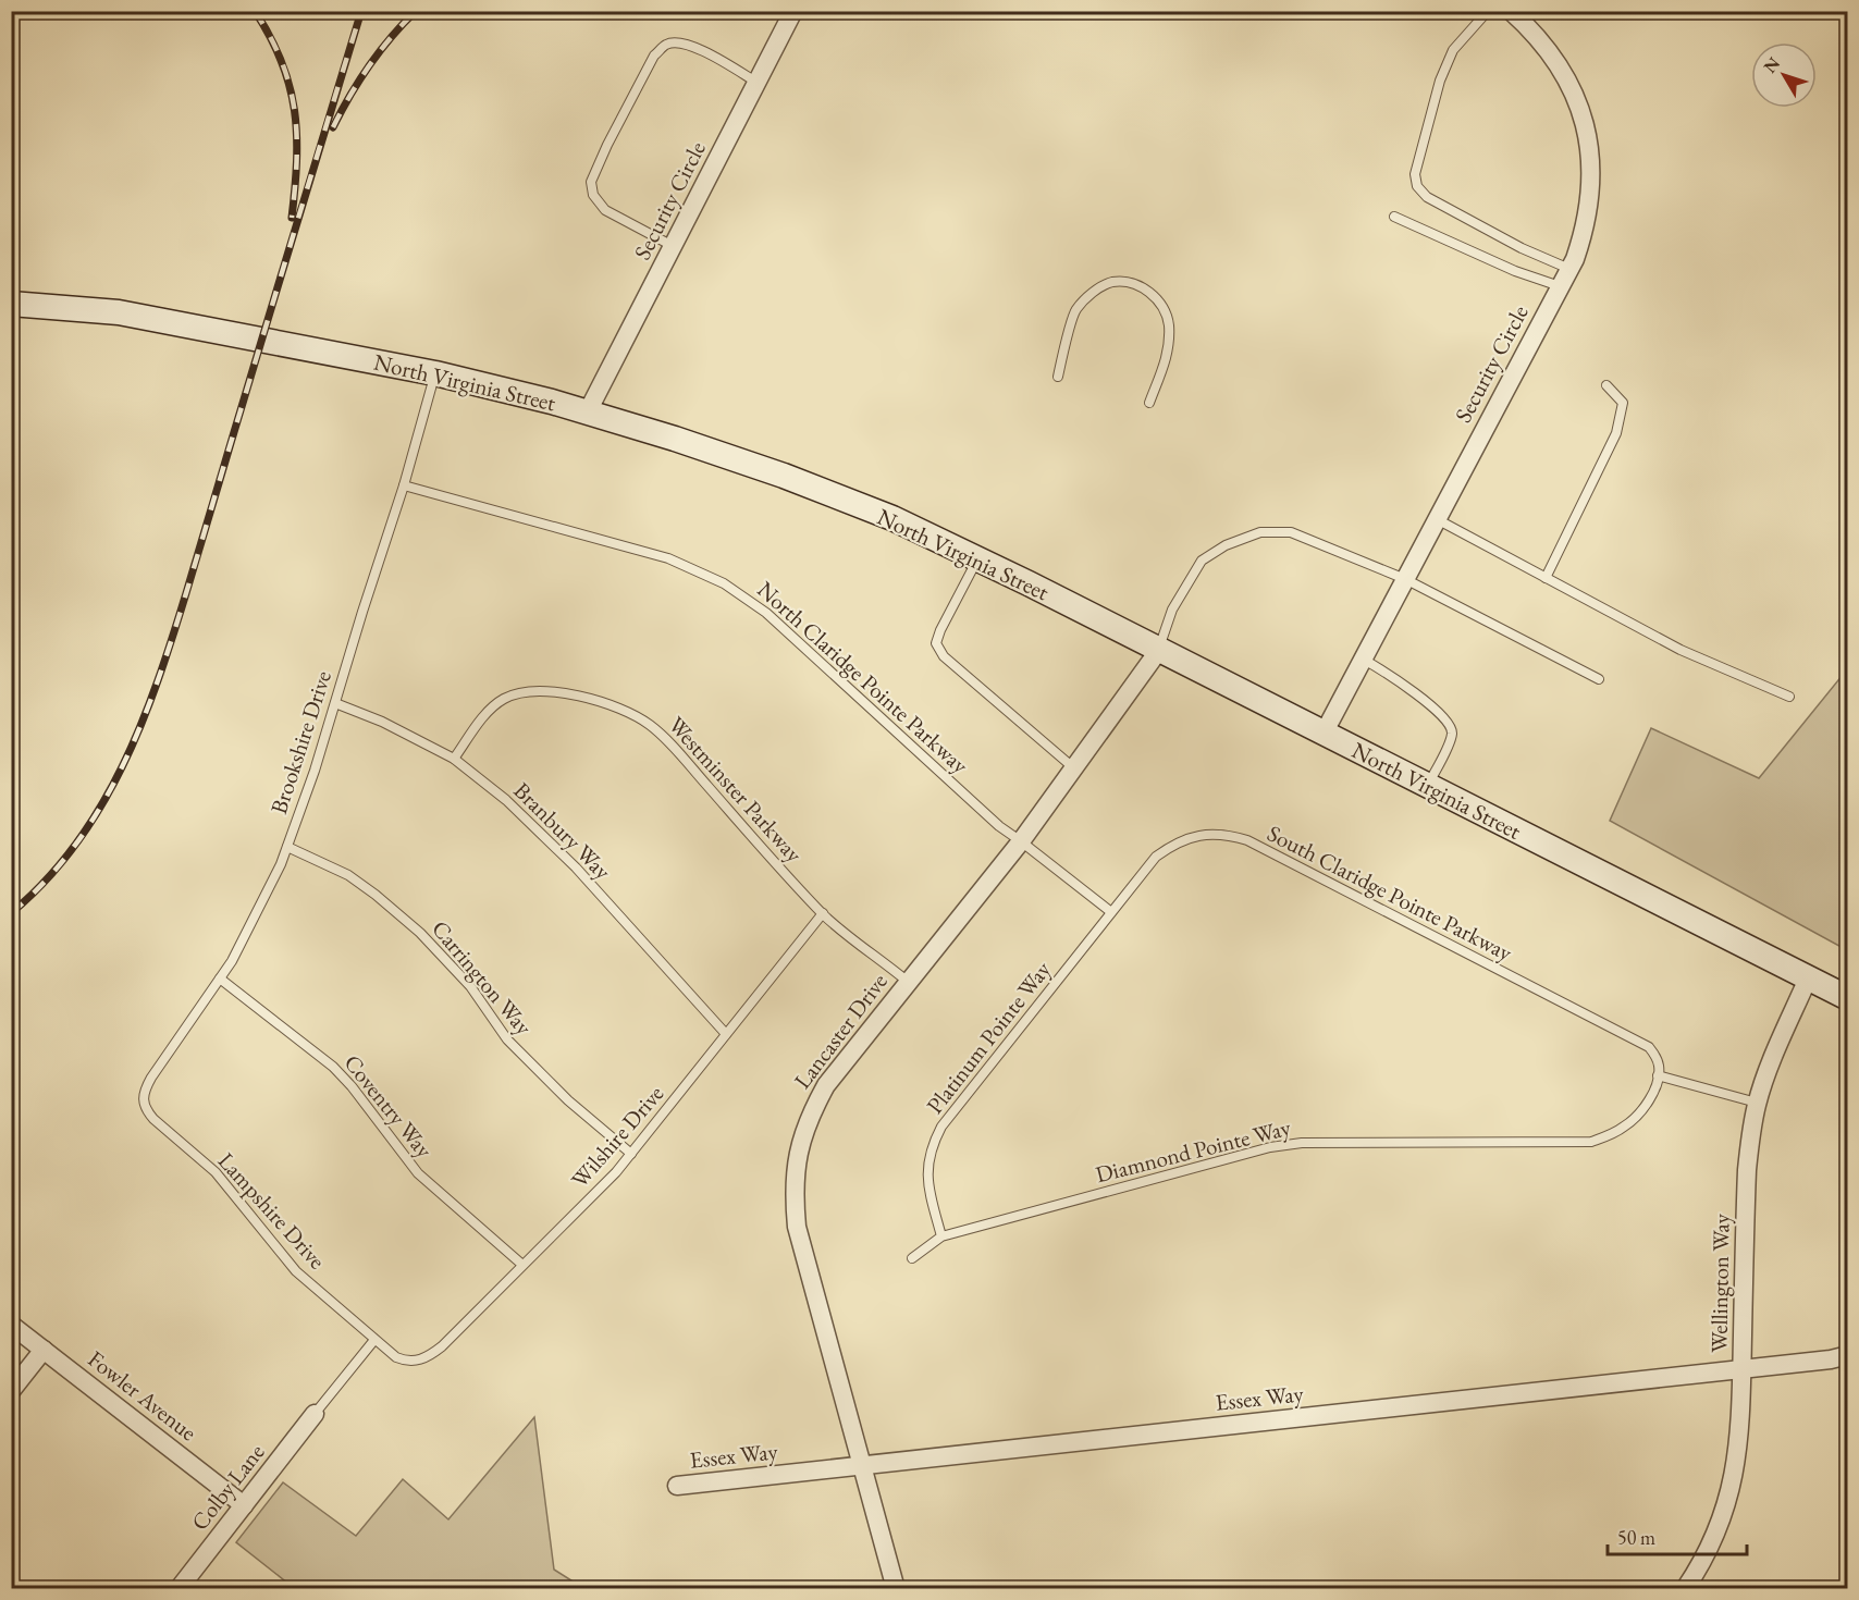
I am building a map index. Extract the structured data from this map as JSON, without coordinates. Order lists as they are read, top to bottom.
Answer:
{
  "streets": {
    "main road": ["North Virginia Street"],
    "street": [
      "Security Circle",
      "Lancaster Drive",
      "Wellington Way",
      "Fowler Avenue",
      "Essex Way",
      "Colby Lane"
    ],
    "lane": [
      "North Claridge Pointe Parkway",
      "Brookshire Drive",
      "Westminster Parkway",
      "Branbury Way",
      "South Claridge Pointe Parkway",
      "Carrington Way",
      "Platinum Pointe Way",
      "Coventry Way",
      "Wilshire Drive",
      "Diamnond Pointe Way",
      "Lampshire Drive"
    ]
  },
  "crossings": [
    ["Security Circle", "North Virginia Street"],
    ["North Virginia Street", "Brookshire Drive"],
    ["North Virginia Street", "Lancaster Drive"],
    ["North Virginia Street", "Wellington Way"],
    ["North Claridge Pointe Parkway", "Brookshire Drive"],
    ["North Claridge Pointe Parkway", "Lancaster Drive"],
    ["Brookshire Drive", "Branbury Way"],
    ["Brookshire Drive", "Carrington Way"],
    ["Brookshire Drive", "Coventry Way"],
    ["Brookshire Drive", "Lampshire Drive"],
    ["Westminster Parkway", "Branbury Way"],
    ["Westminster Parkway", "Lancaster Drive"],
    ["Westminster Parkway", "Wilshire Drive"],
    ["Branbury Way", "Wilshire Drive"],
    ["South Claridge Pointe Parkway", "Platinum Pointe Way"],
    ["South Claridge Pointe Parkway", "Diamnond Pointe Way"],
    ["Carrington Way", "Wilshire Drive"],
    ["Lancaster Drive", "Essex Way"],
    ["Platinum Pointe Way", "Diamnond Pointe Way"],
    ["Coventry Way", "Wilshire Drive"],
    ["Wilshire Drive", "Lampshire Drive"],
    ["Wellington Way", "Essex Way"],
    ["Fowler Avenue", "Colby Lane"]
  ],
  "scale_bar": "50 m",
  "north": "top left"
}
